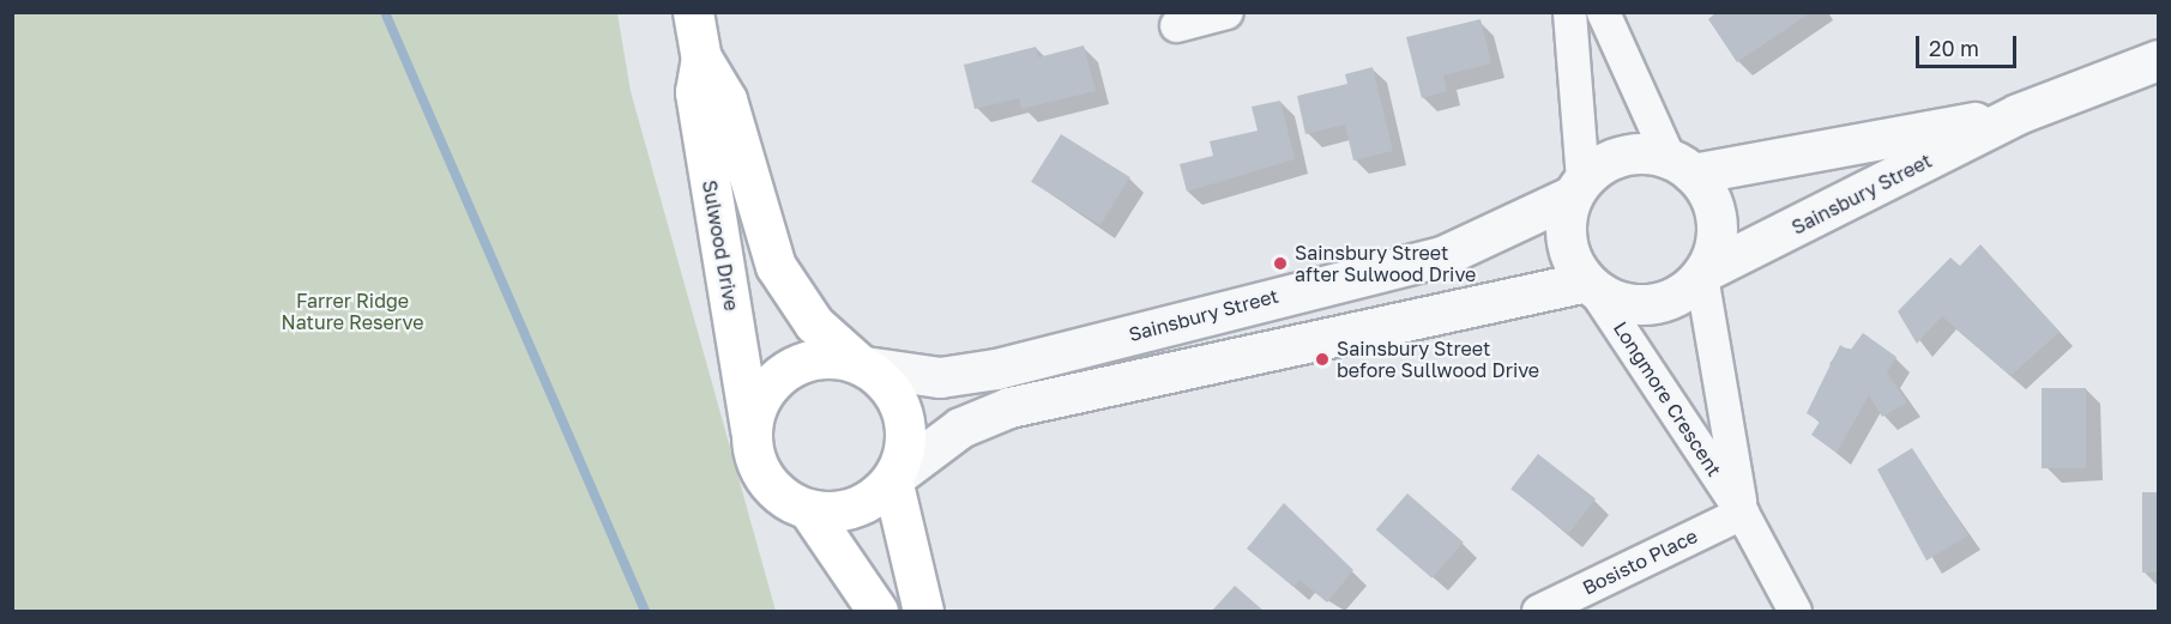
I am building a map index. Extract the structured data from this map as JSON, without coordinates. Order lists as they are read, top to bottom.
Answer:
{
  "streets": {
    "main road": ["Sulwood Drive"],
    "street": ["Sainsbury Street", "Longmore Crescent", "Bosisto Place"]
  },
  "crossings": [
    ["Sainsbury Street", "Sulwood Drive"],
    ["Sainsbury Street", "Longmore Crescent"],
    ["Longmore Crescent", "Bosisto Place"]
  ],
  "parks": ["Farrer Ridge Nature Reserve"],
  "places": ["Sainsbury Street after Sulwood Drive", "Sainsbury Street before Sullwood Drive"],
  "scale_bar": "20 m"
}
